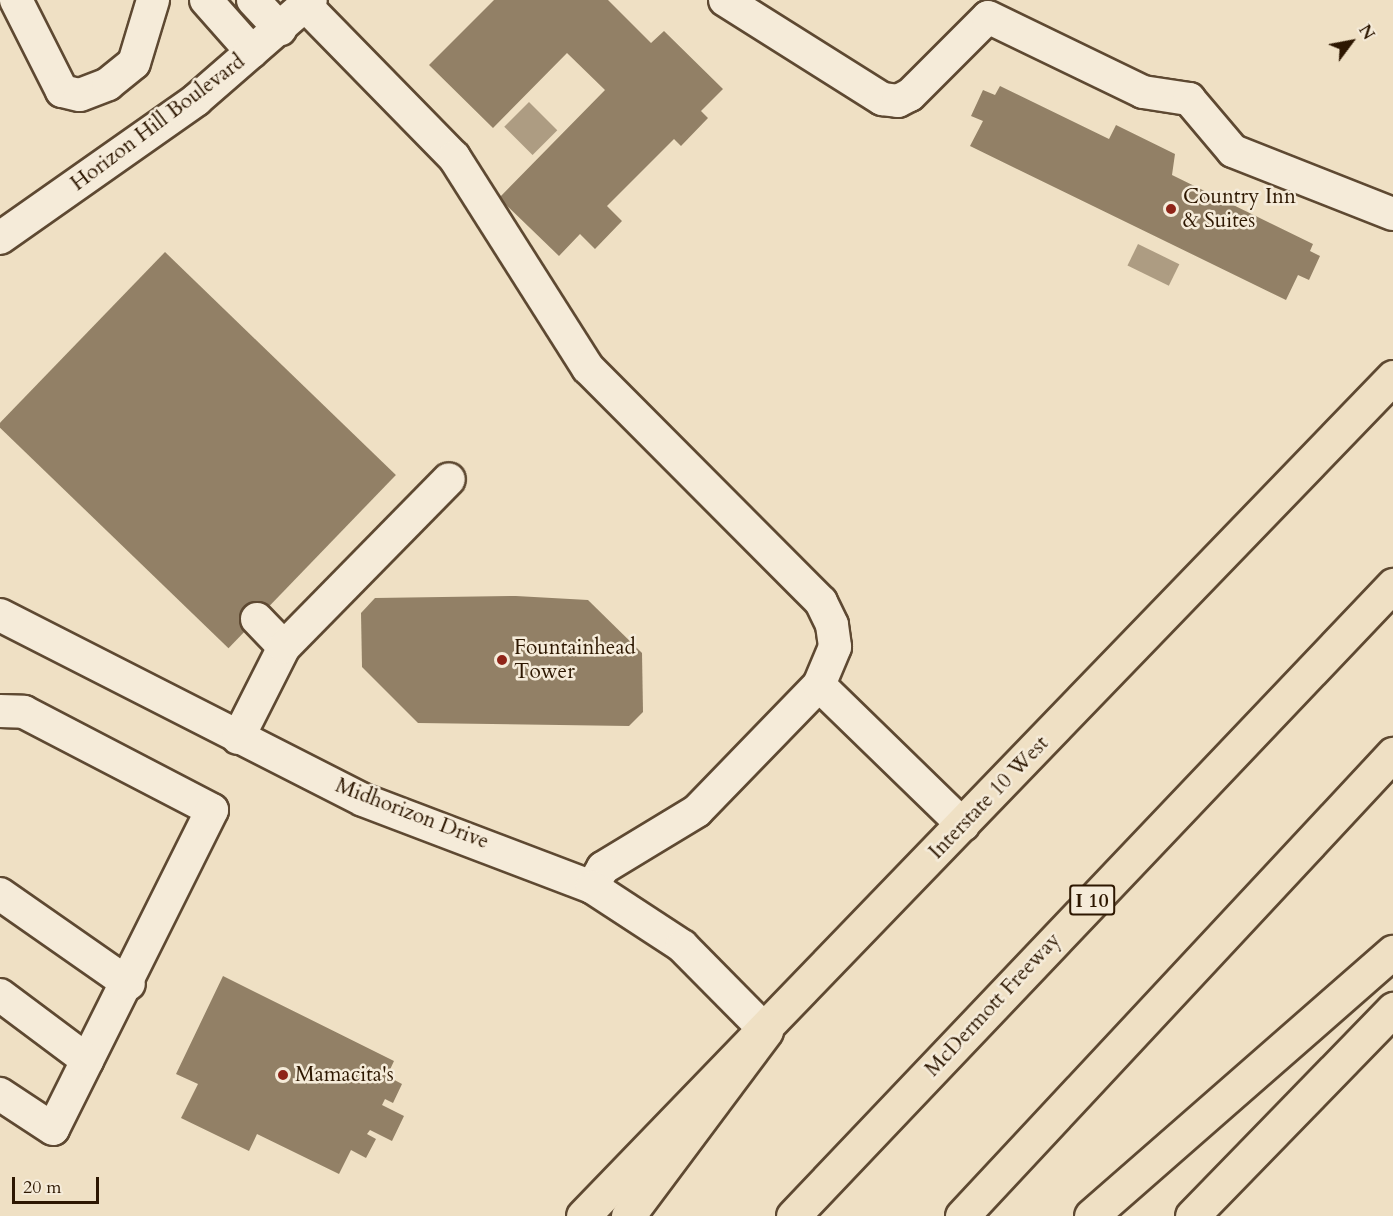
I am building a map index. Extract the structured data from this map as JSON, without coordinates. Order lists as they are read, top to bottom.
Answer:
{
  "streets": {
    "main road": ["Interstate 10 West", "I 10", "McDermott Freeway"],
    "street": ["Horizon Hill Boulevard", "Midhorizon Drive"]
  },
  "crossings": [
    ["Interstate 10 West", "Midhorizon Drive"]
  ],
  "places": ["Country Inn & Suites", "Fountainhead Tower", "Mamacita's"],
  "scale_bar": "20 m",
  "north": "top right"
}
